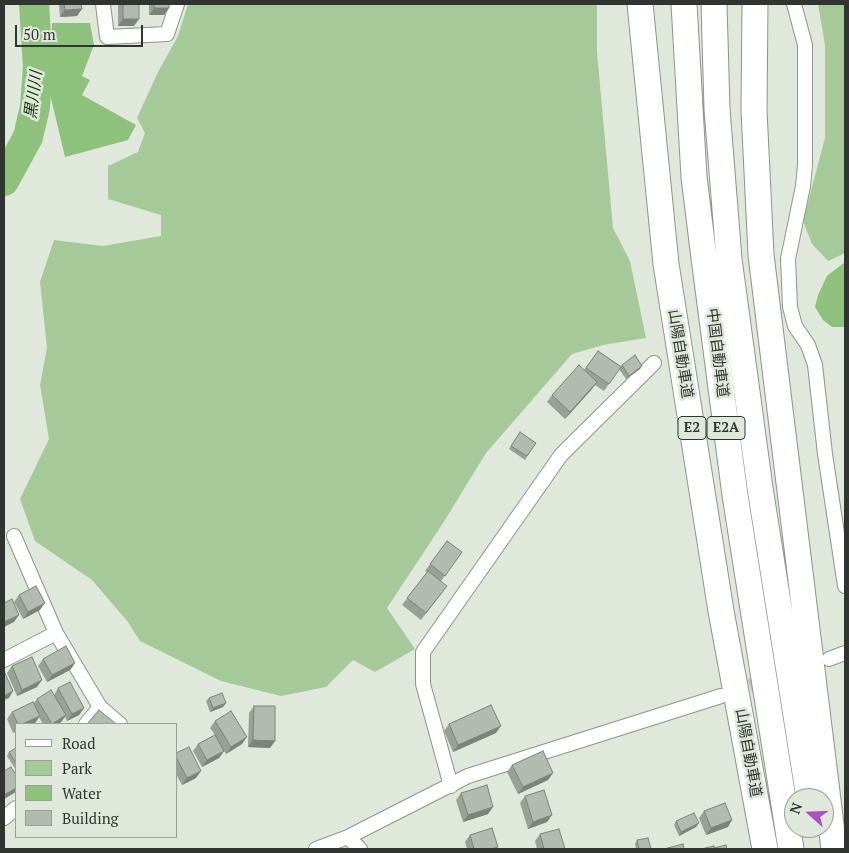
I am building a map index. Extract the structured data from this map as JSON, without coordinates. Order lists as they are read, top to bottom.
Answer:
{
  "streets": {
    "highway": [
      "中国自動車道",
      "山陽自動車道",
      "E2",
      "E2A"
    ]
  },
  "water": ["黒川川"],
  "legend": [
    "Road",
    "Park",
    "Water",
    "Building"
  ],
  "scale_bar": "50 m",
  "north": "left"
}
